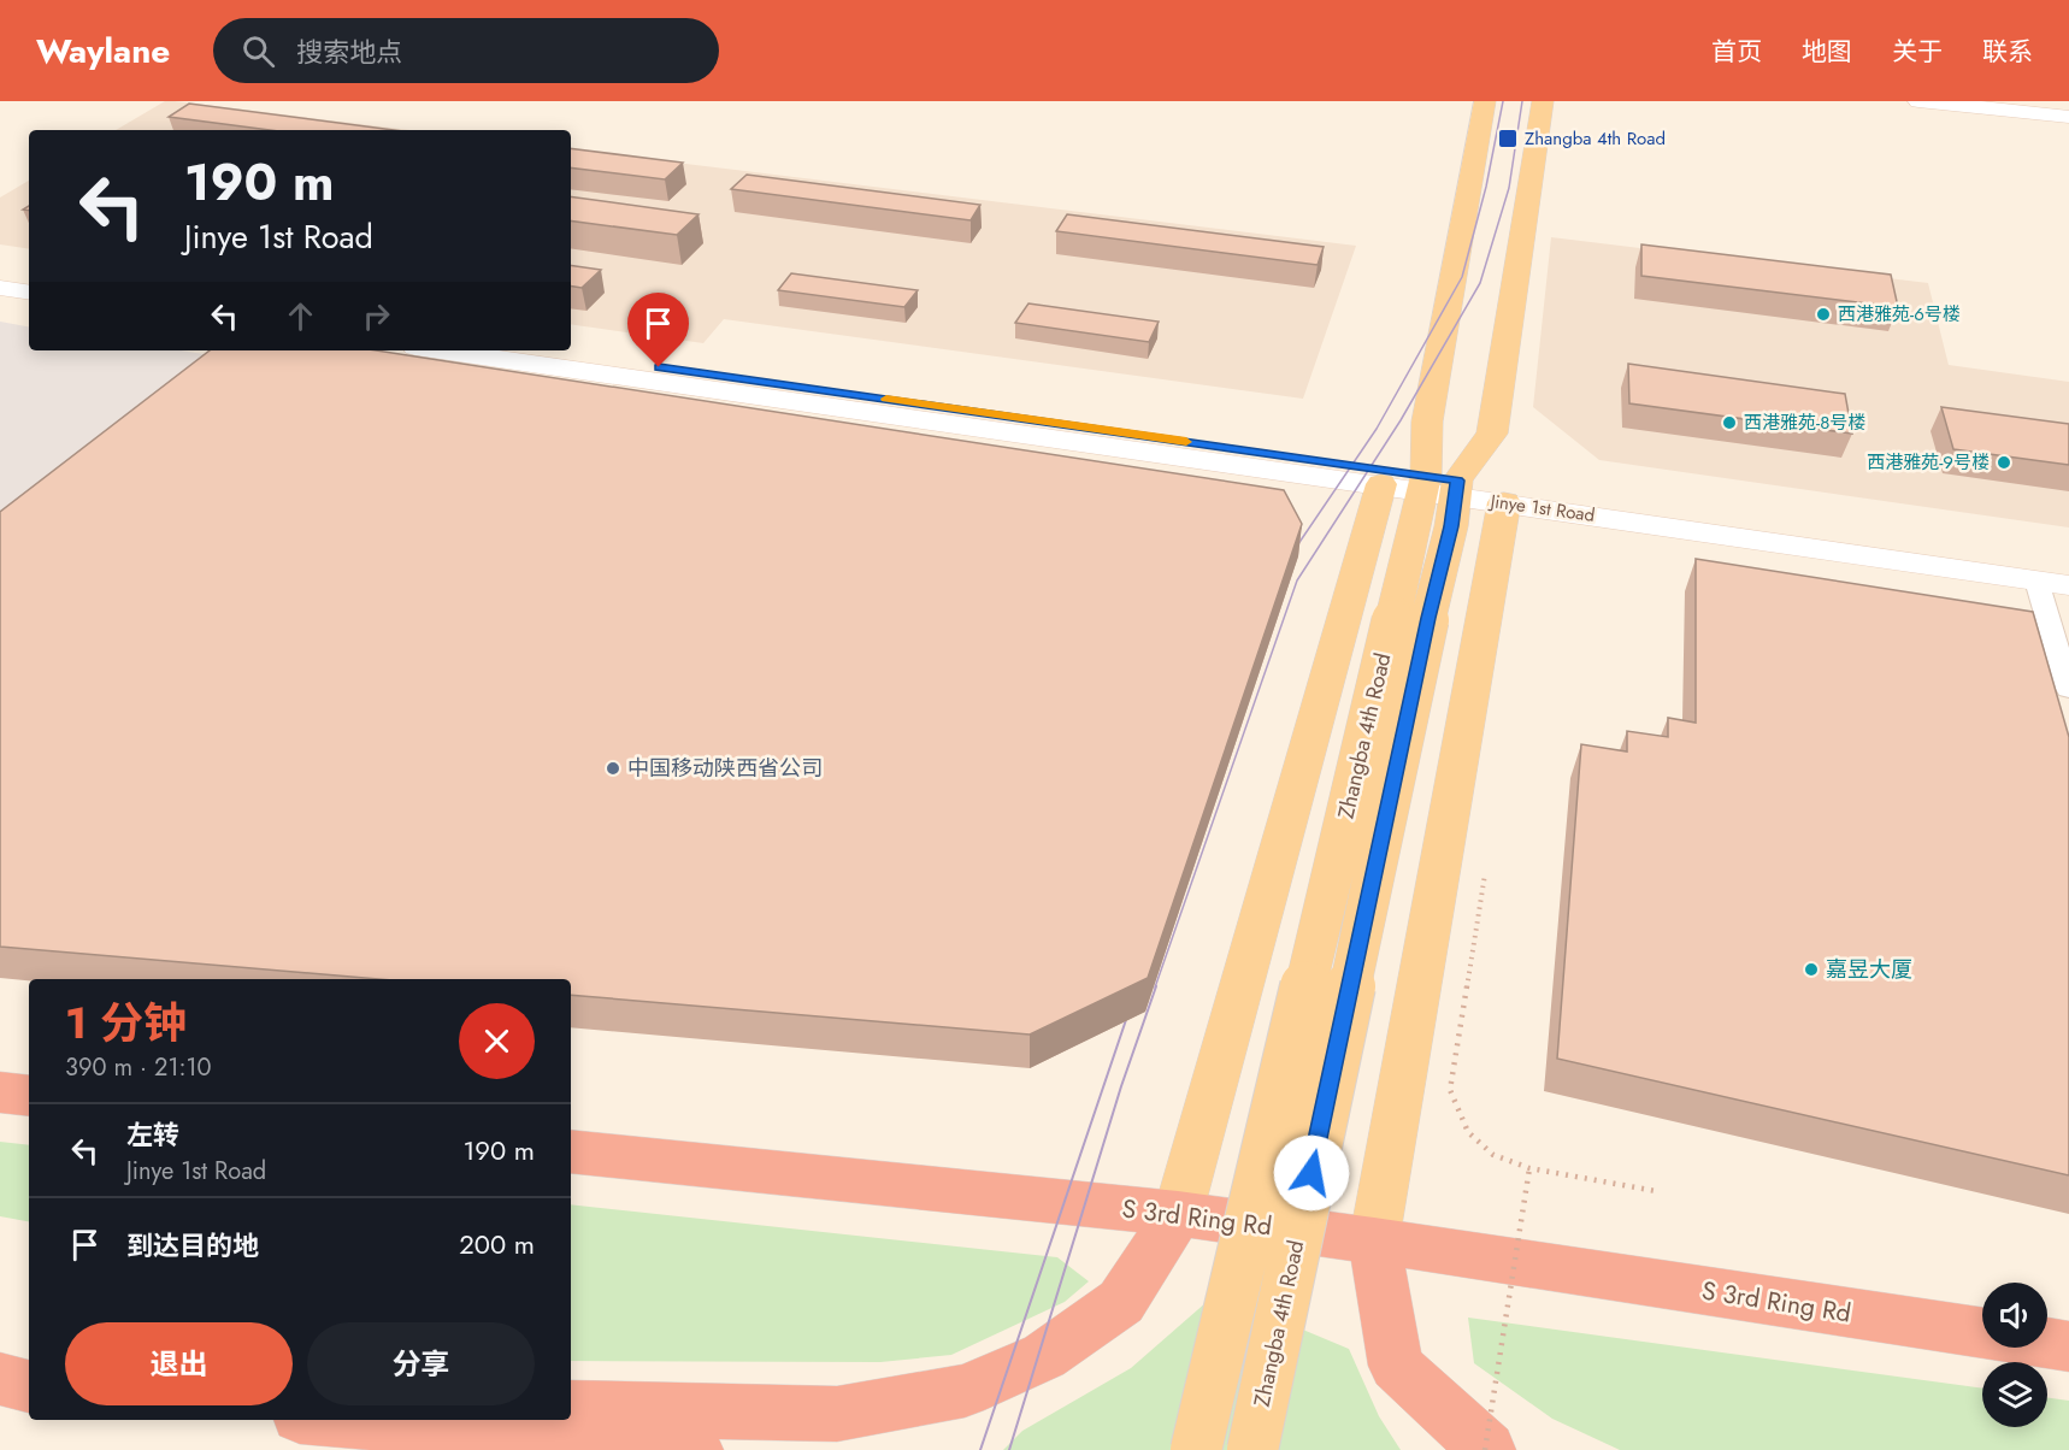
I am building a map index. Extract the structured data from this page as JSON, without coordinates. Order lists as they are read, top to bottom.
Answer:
{
  "streets": {
    "highway": ["S 3rd Ring Rd"],
    "main road": ["Zhangba 4th Road"],
    "street": ["Jinye 1st Road"]
  },
  "crossings": [
    ["Jinye 1st Road", "Zhangba 4th Road"]
  ],
  "places": {
    "transit": ["Zhangba 4th Road"],
    "other": [
      "西港雅苑-6号楼",
      "西港雅苑-8号楼",
      "西港雅苑-9号楼",
      "中国移动陕西省公司",
      "嘉昱大厦"
    ]
  },
  "page": {
    "header": "Waylane",
    "search": "搜索地点",
    "nav": [
      "首页",
      "地图",
      "关于",
      "联系"
    ],
    "turn": ["190 m", "Jinye 1st Road"],
    "heading": ["1 分钟", "390 m · 21:10"],
    "list": [
      {
        "name": "左转",
        "note": "Jinye 1st Road",
        "value": "190 m"
      },
      {
        "name": "到达目的地",
        "value": "200 m"
      }
    ],
    "buttons": ["退出", "分享"]
  }
}
